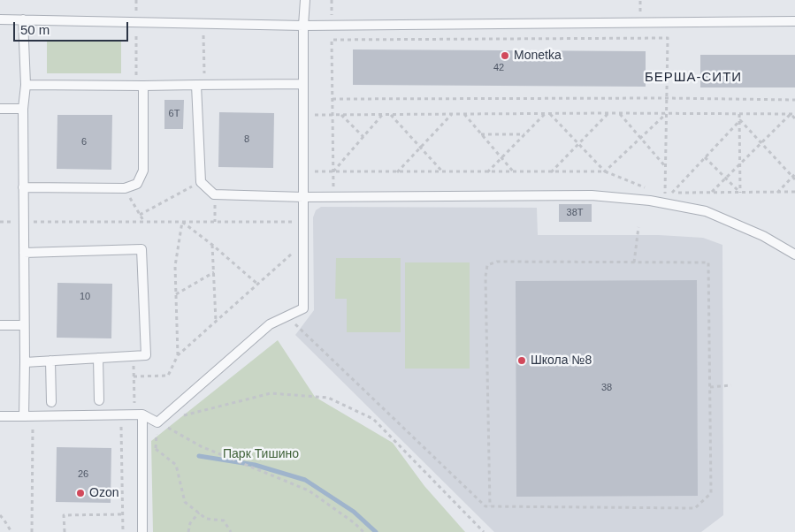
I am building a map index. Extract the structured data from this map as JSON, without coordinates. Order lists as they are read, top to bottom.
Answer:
{
  "districts": ["БЕРША-СИТИ"],
  "parks": ["Парк Тишино"],
  "places": ["Monetka", "Школа №8", "Ozon"],
  "house_numbers": [
    "42",
    "6Т",
    "8",
    "6",
    "38Т",
    "10",
    "38",
    "26"
  ],
  "scale_bar": "50 m"
}
